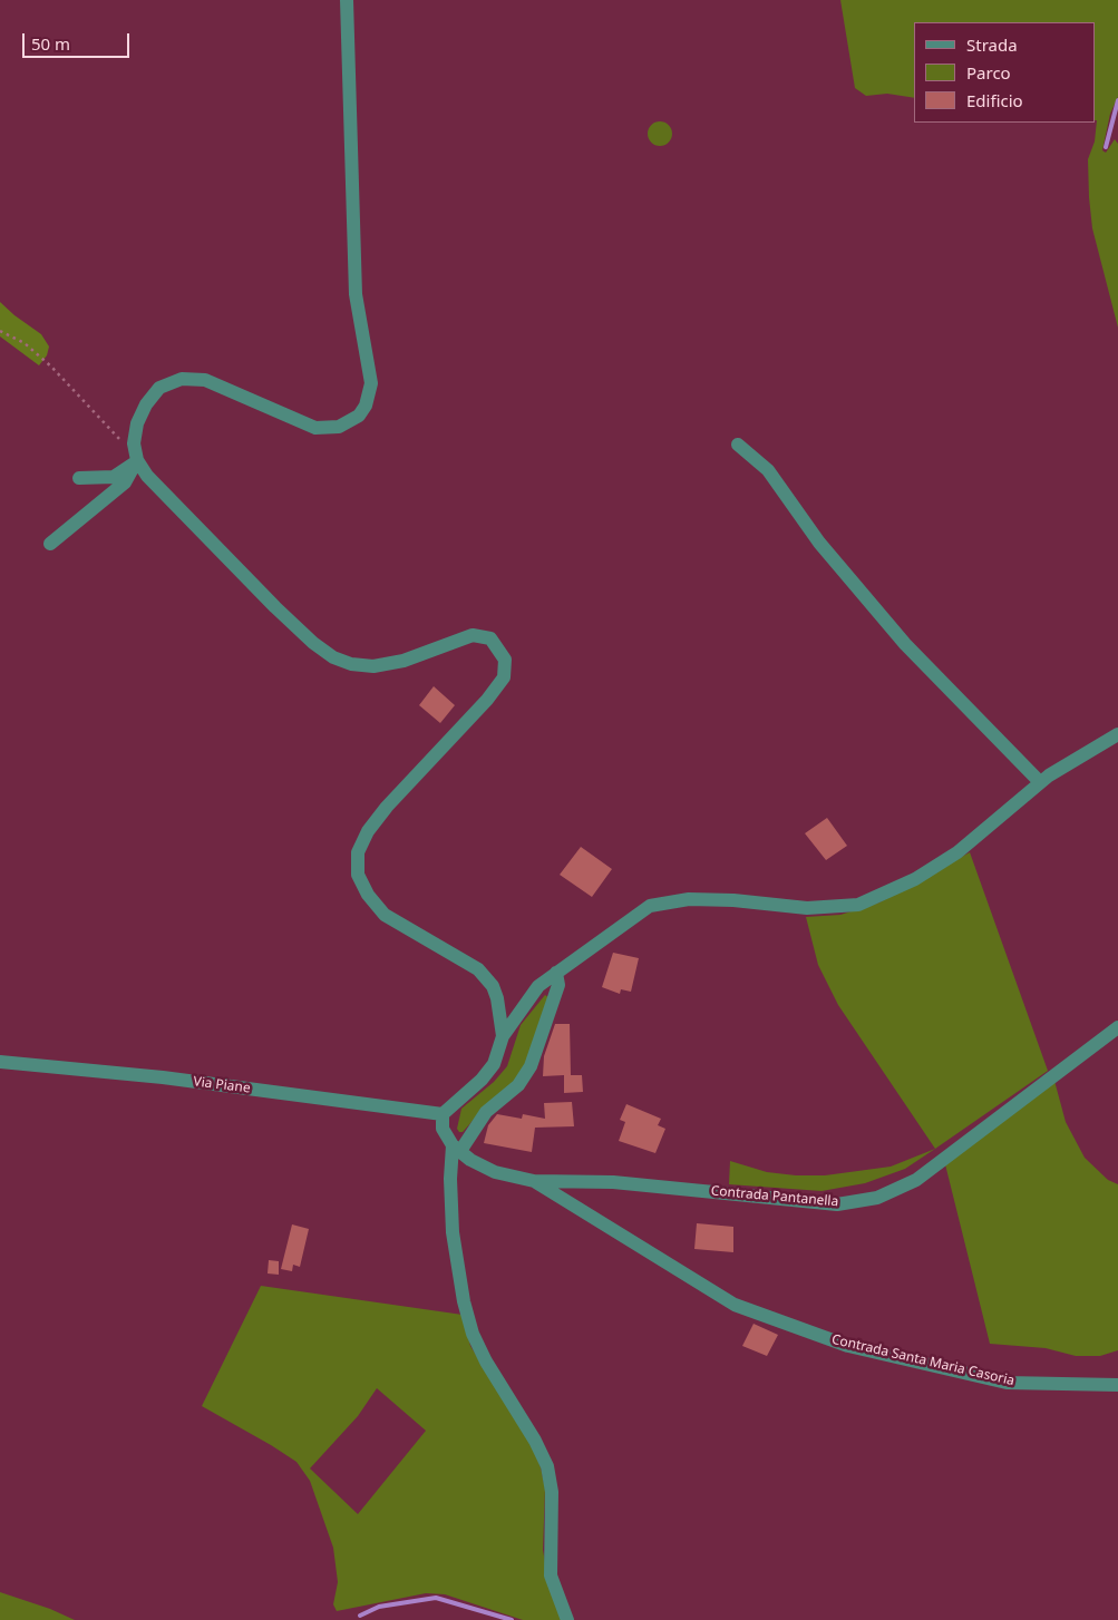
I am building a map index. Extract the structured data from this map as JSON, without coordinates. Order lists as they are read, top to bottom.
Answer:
{
  "streets": {
    "street": ["Via Piane", "Contrada Pantanella", "Contrada Santa Maria Casoria"]
  },
  "crossings": [
    ["Contrada Pantanella", "Contrada Santa Maria Casoria"]
  ],
  "legend": ["Strada", "Parco", "Edificio"],
  "scale_bar": "50 m"
}
